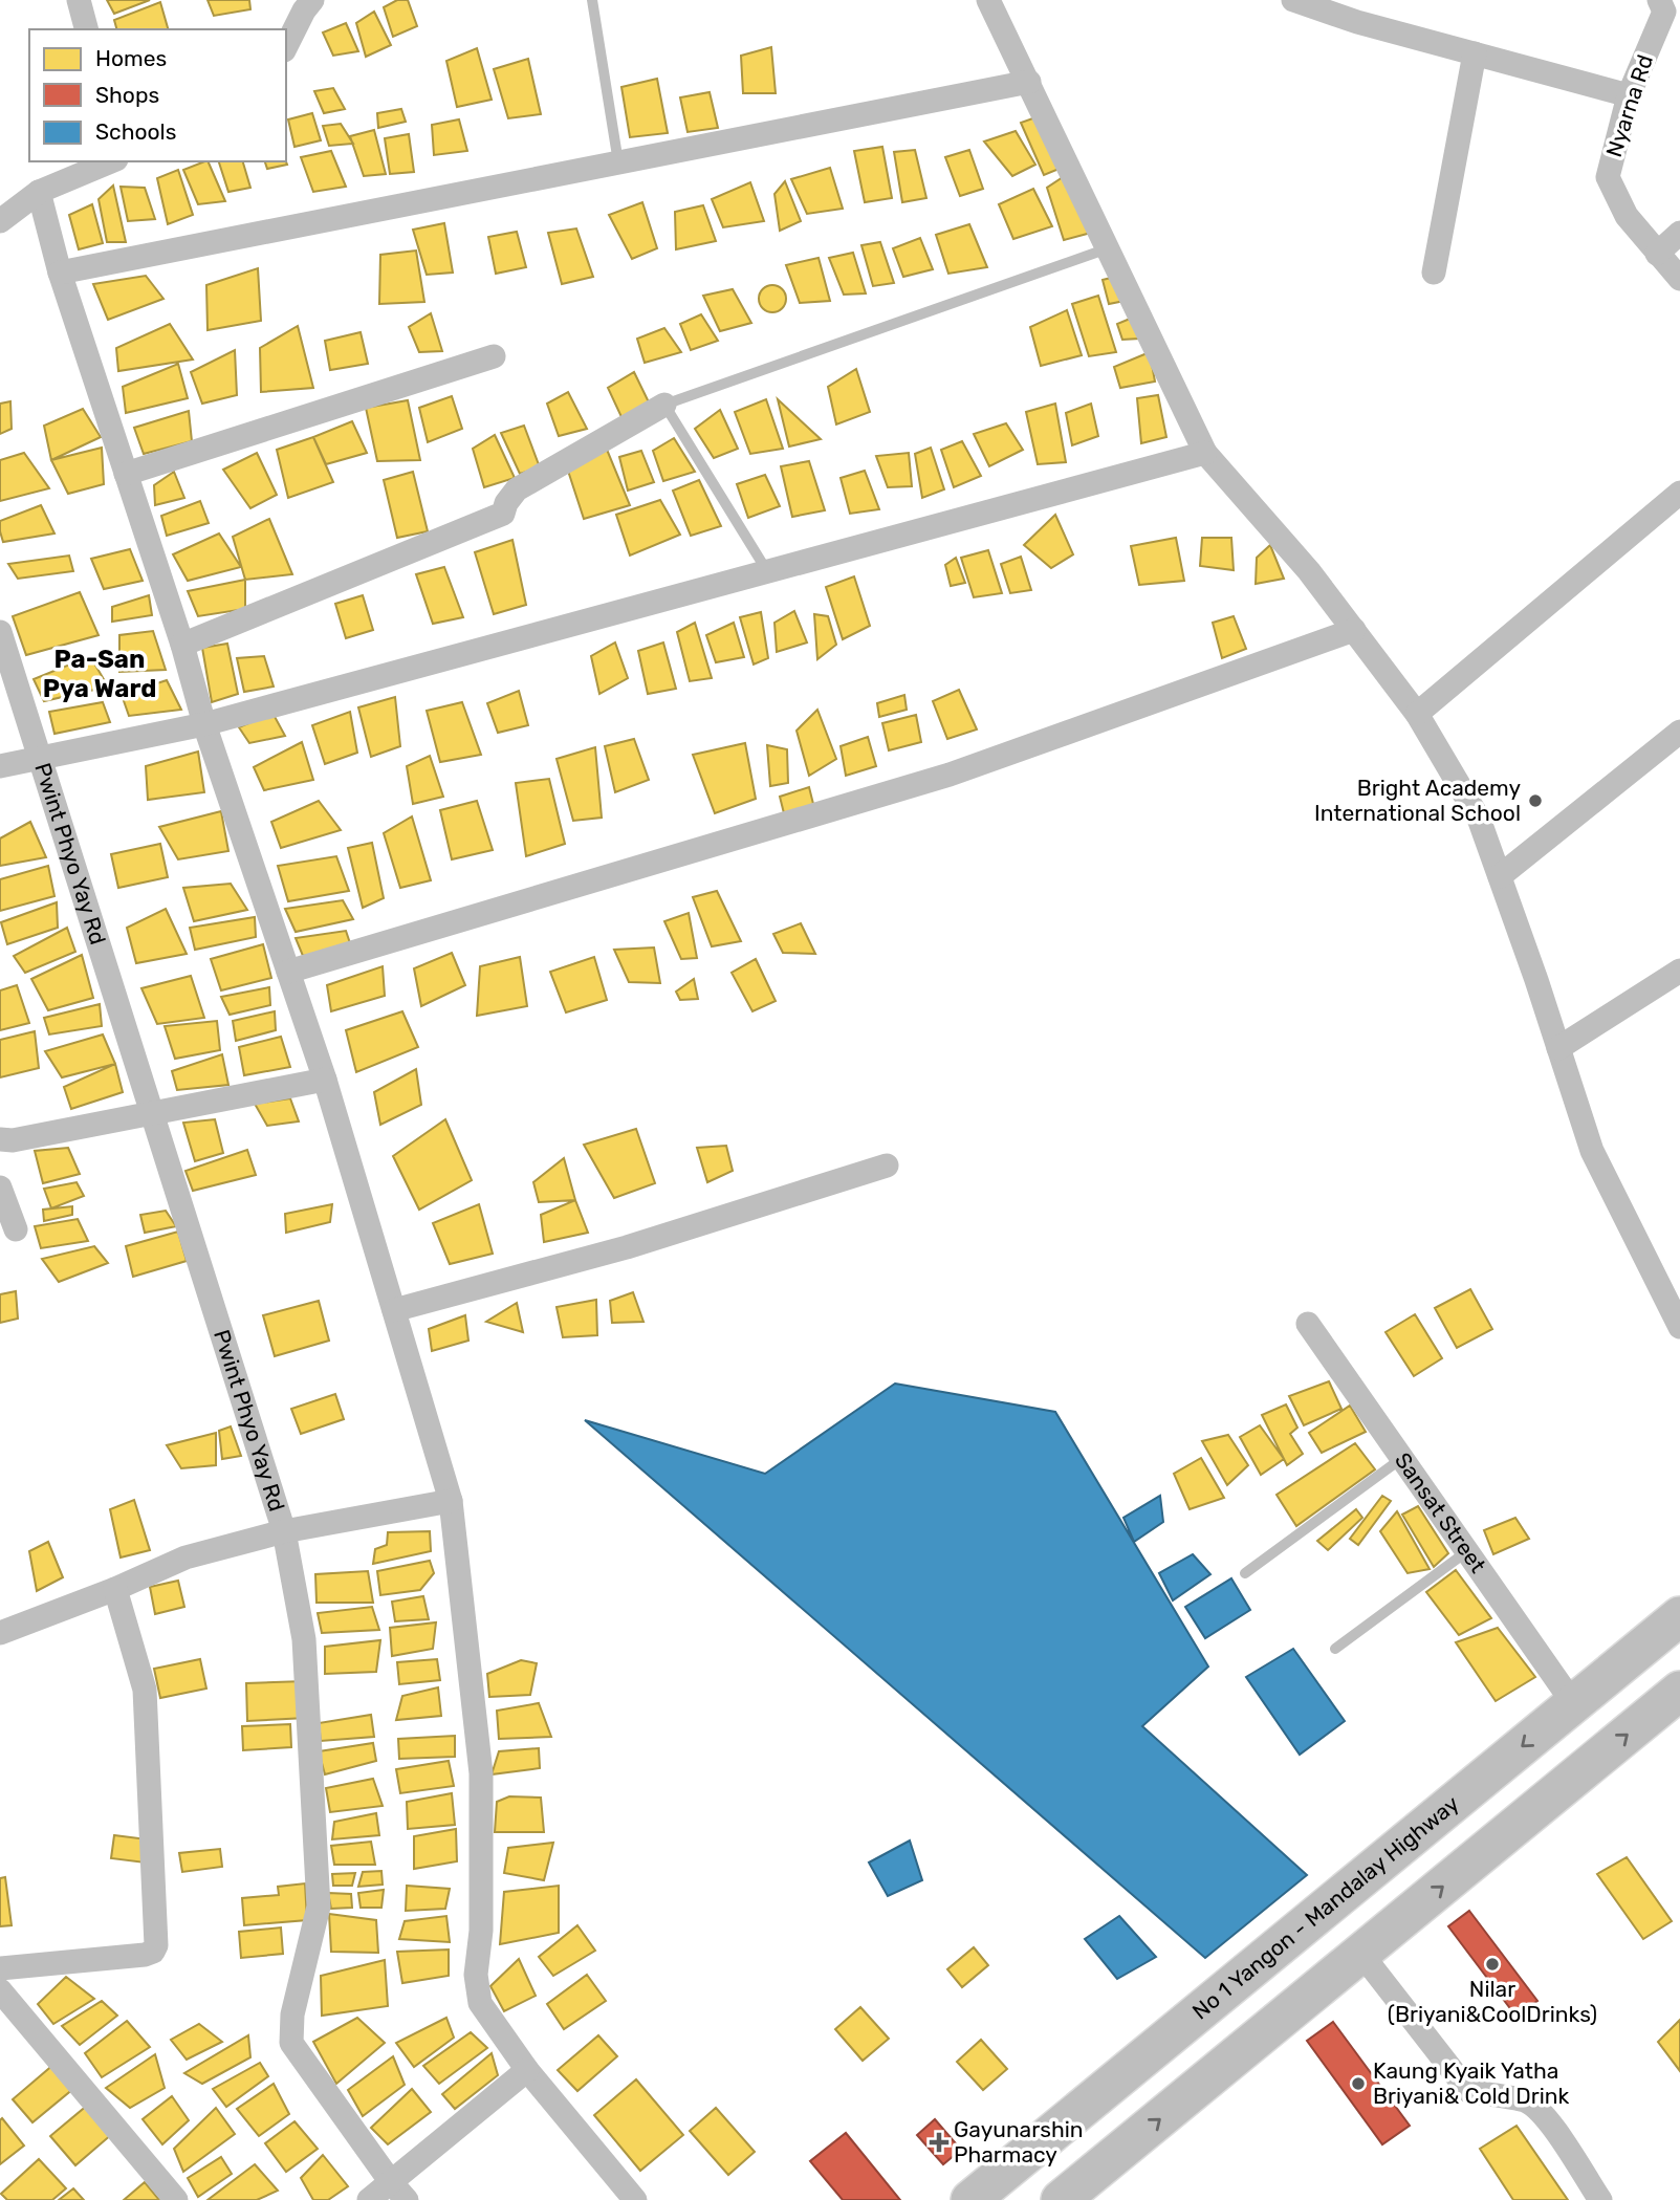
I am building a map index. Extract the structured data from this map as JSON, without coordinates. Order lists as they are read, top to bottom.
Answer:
{
  "streets": {
    "highway": ["No 1 Yangon - Mandalay Highway"],
    "street": ["Nyarna Rd", "Pwint Phyo Yay Rd", "Sansat Street"]
  },
  "crossings": [
    ["Sansat Street", "No 1 Yangon - Mandalay Highway"]
  ],
  "districts": ["Pa-San Pya Ward"],
  "places": {
    "other": ["Bright Academy International School", "Nilar (Briyani&CoolDrinks)", "Kaung Kyaik Yatha Briyani& Cold Drink"],
    "health": ["Gayunarshin Pharmacy"]
  },
  "legend": ["Homes", "Shops", "Schools"]
}
